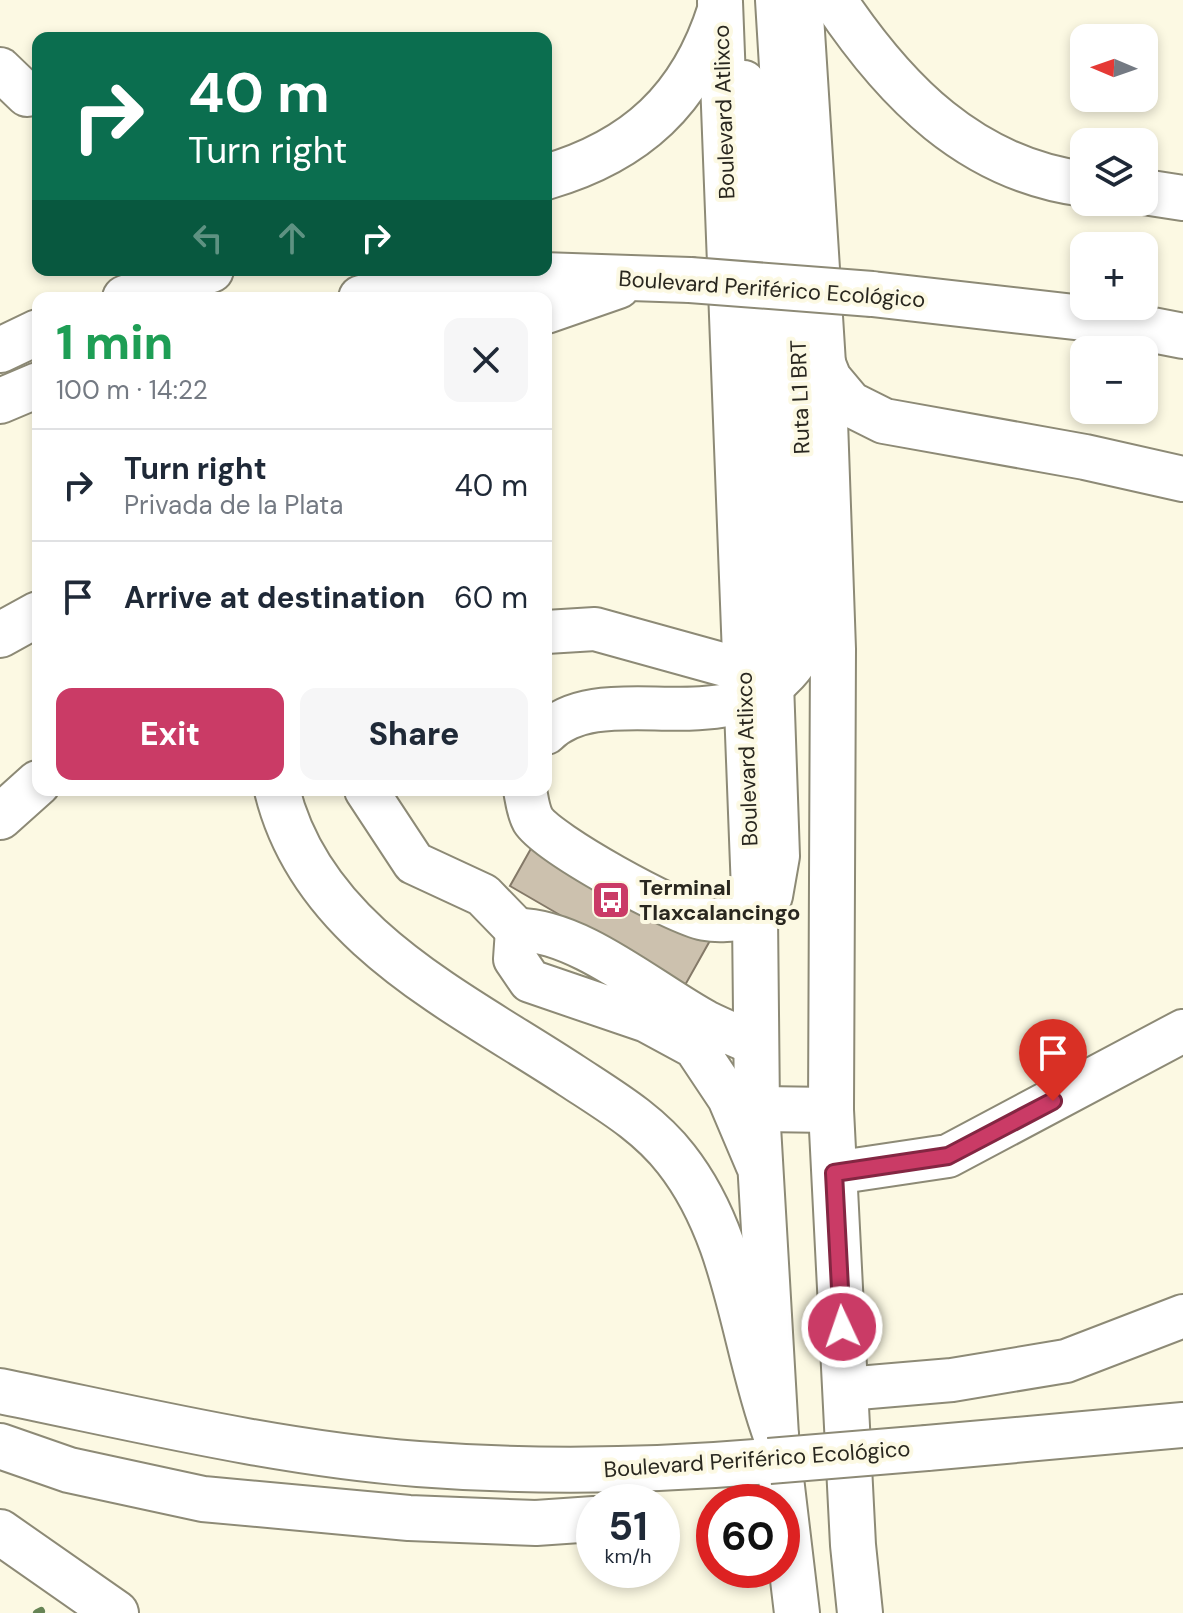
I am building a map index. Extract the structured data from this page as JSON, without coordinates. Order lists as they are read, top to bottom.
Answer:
{
  "streets": {
    "main road": ["Boulevard Atlixco", "Boulevard Periférico Ecológico"],
    "street": ["Ruta L1 BRT"]
  },
  "crossings": [
    ["Boulevard Atlixco", "Ruta L1 BRT"]
  ],
  "places": {
    "bus stop": ["Terminal Tlaxcalancingo"]
  },
  "north": "left",
  "page": {
    "map_buttons": ["+", "−"],
    "turn": ["40 m", "Turn right"],
    "heading": ["1 min", "100 m · 14:22"],
    "list": [
      {
        "name": "Turn right",
        "note": "Privada de la Plata",
        "value": "40 m"
      },
      {
        "name": "Arrive at destination",
        "value": "60 m"
      }
    ],
    "buttons": ["Exit", "Share"],
    "speed": "51 km/h",
    "limit": "60"
  }
}
